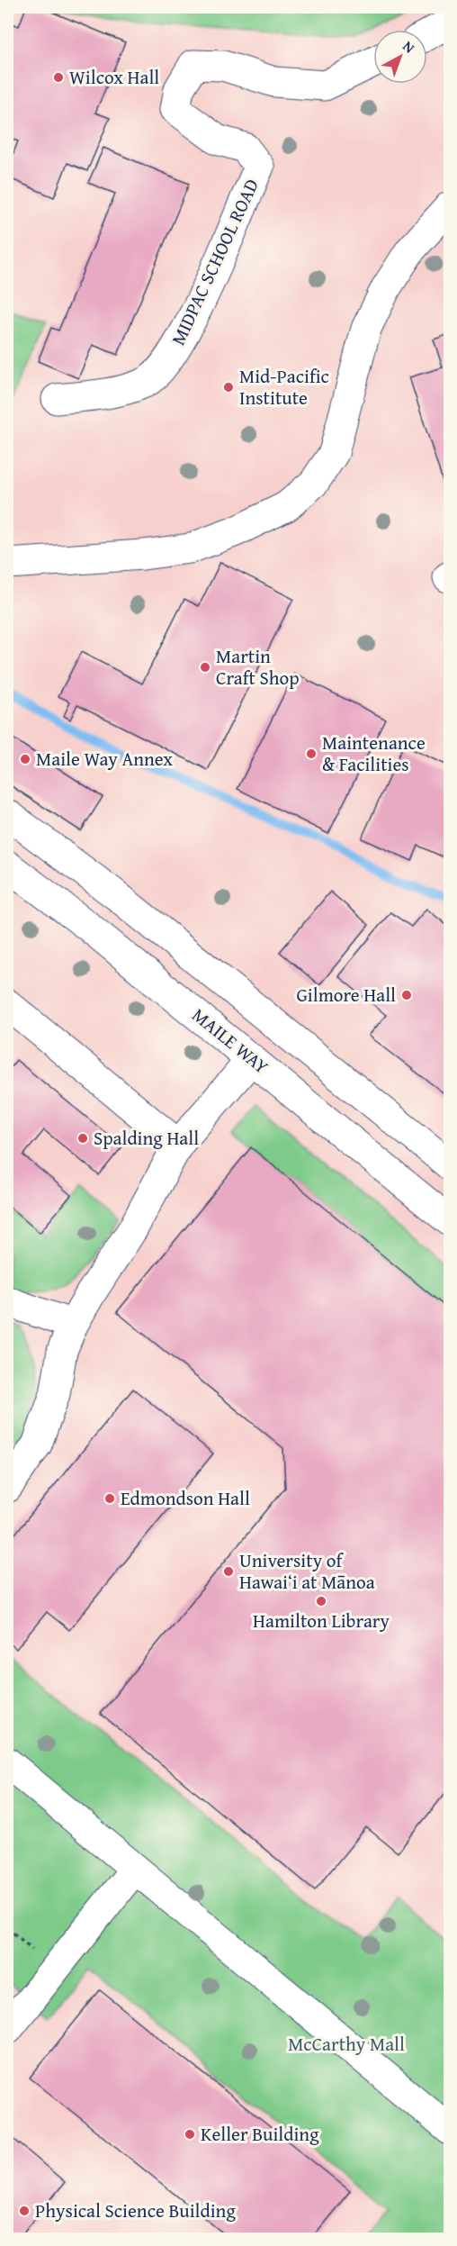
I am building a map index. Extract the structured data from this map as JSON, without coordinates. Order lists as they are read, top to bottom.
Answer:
{
  "streets": {
    "street": ["MIDPAC SCHOOL ROAD", "MAILE WAY"]
  },
  "parks": ["McCarthy Mall"],
  "places": [
    "Wilcox Hall",
    "Mid-Pacific Institute",
    "Martin Craft Shop",
    "Maintenance & Facilities",
    "Maile Way Annex",
    "Gilmore Hall",
    "Spalding Hall",
    "Edmondson Hall",
    "University of Hawaiʻi at Mānoa",
    "Hamilton Library",
    "Keller Building",
    "Physical Science Building"
  ],
  "north": "top right"
}
